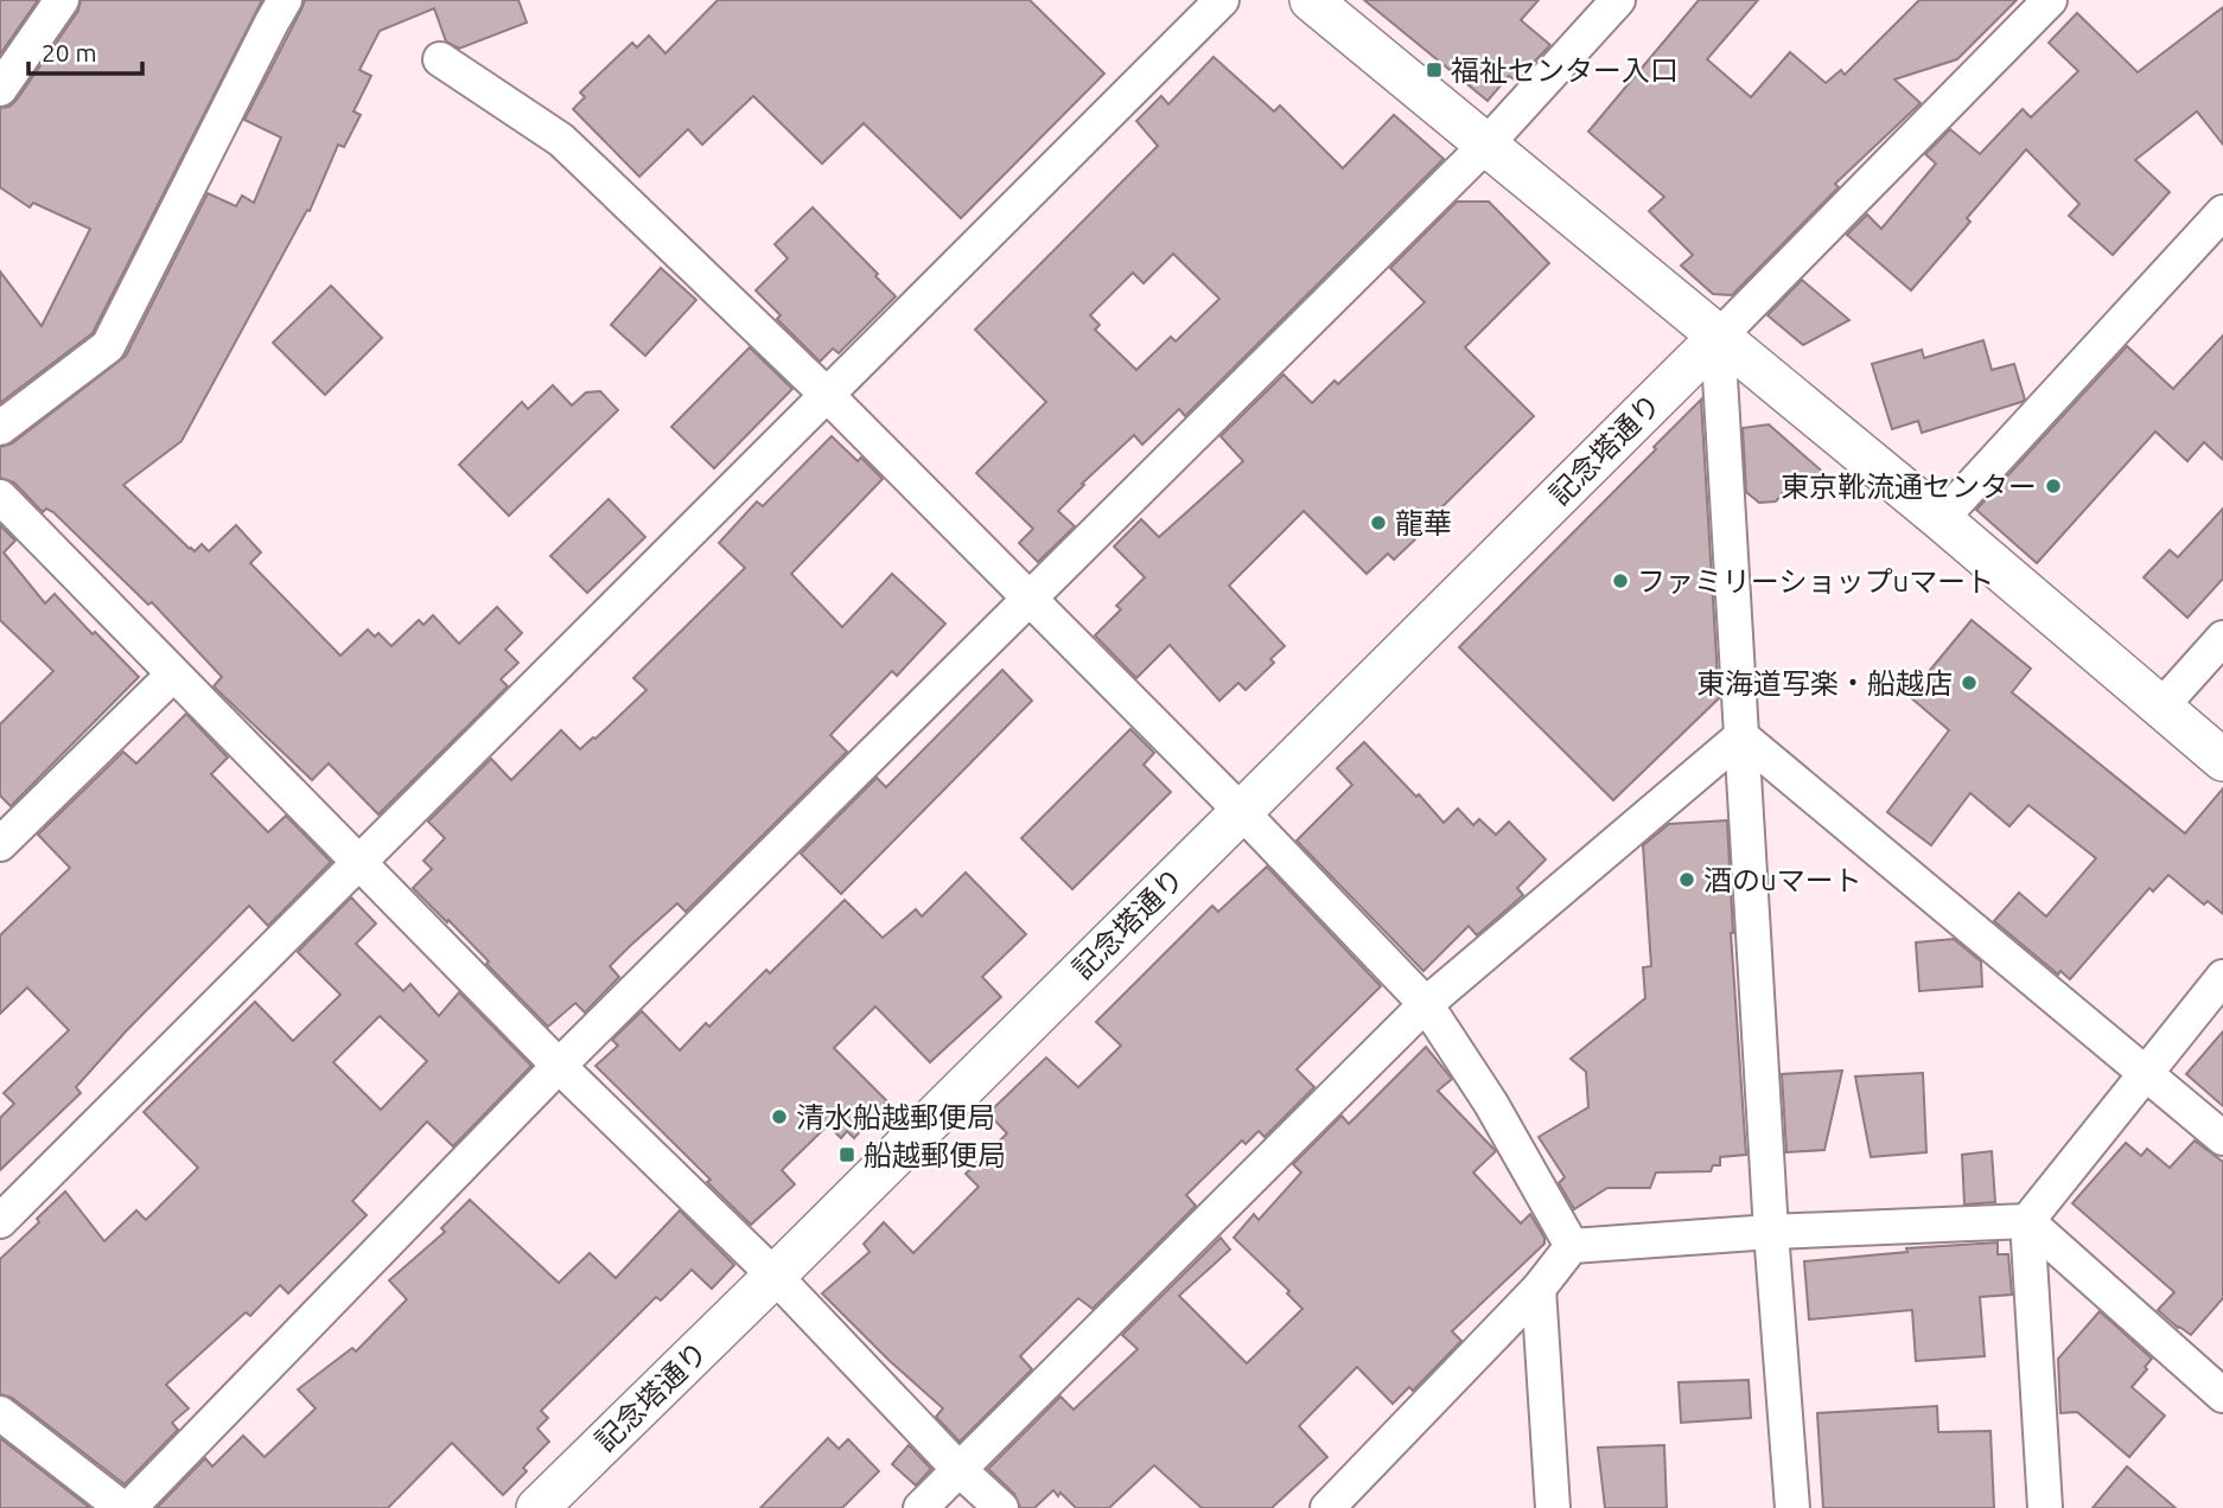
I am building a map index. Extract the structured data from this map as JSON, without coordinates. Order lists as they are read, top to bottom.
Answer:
{
  "streets": {
    "street": ["記念塔通り"]
  },
  "places": {
    "transit": ["福祉センター入口", "船越郵便局"],
    "other": [
      "東京靴流通センター",
      "龍華",
      "ファミリーショップuマート",
      "東海道写楽・船越店",
      "酒のuマート",
      "清水船越郵便局"
    ]
  },
  "scale_bar": "20 m"
}
